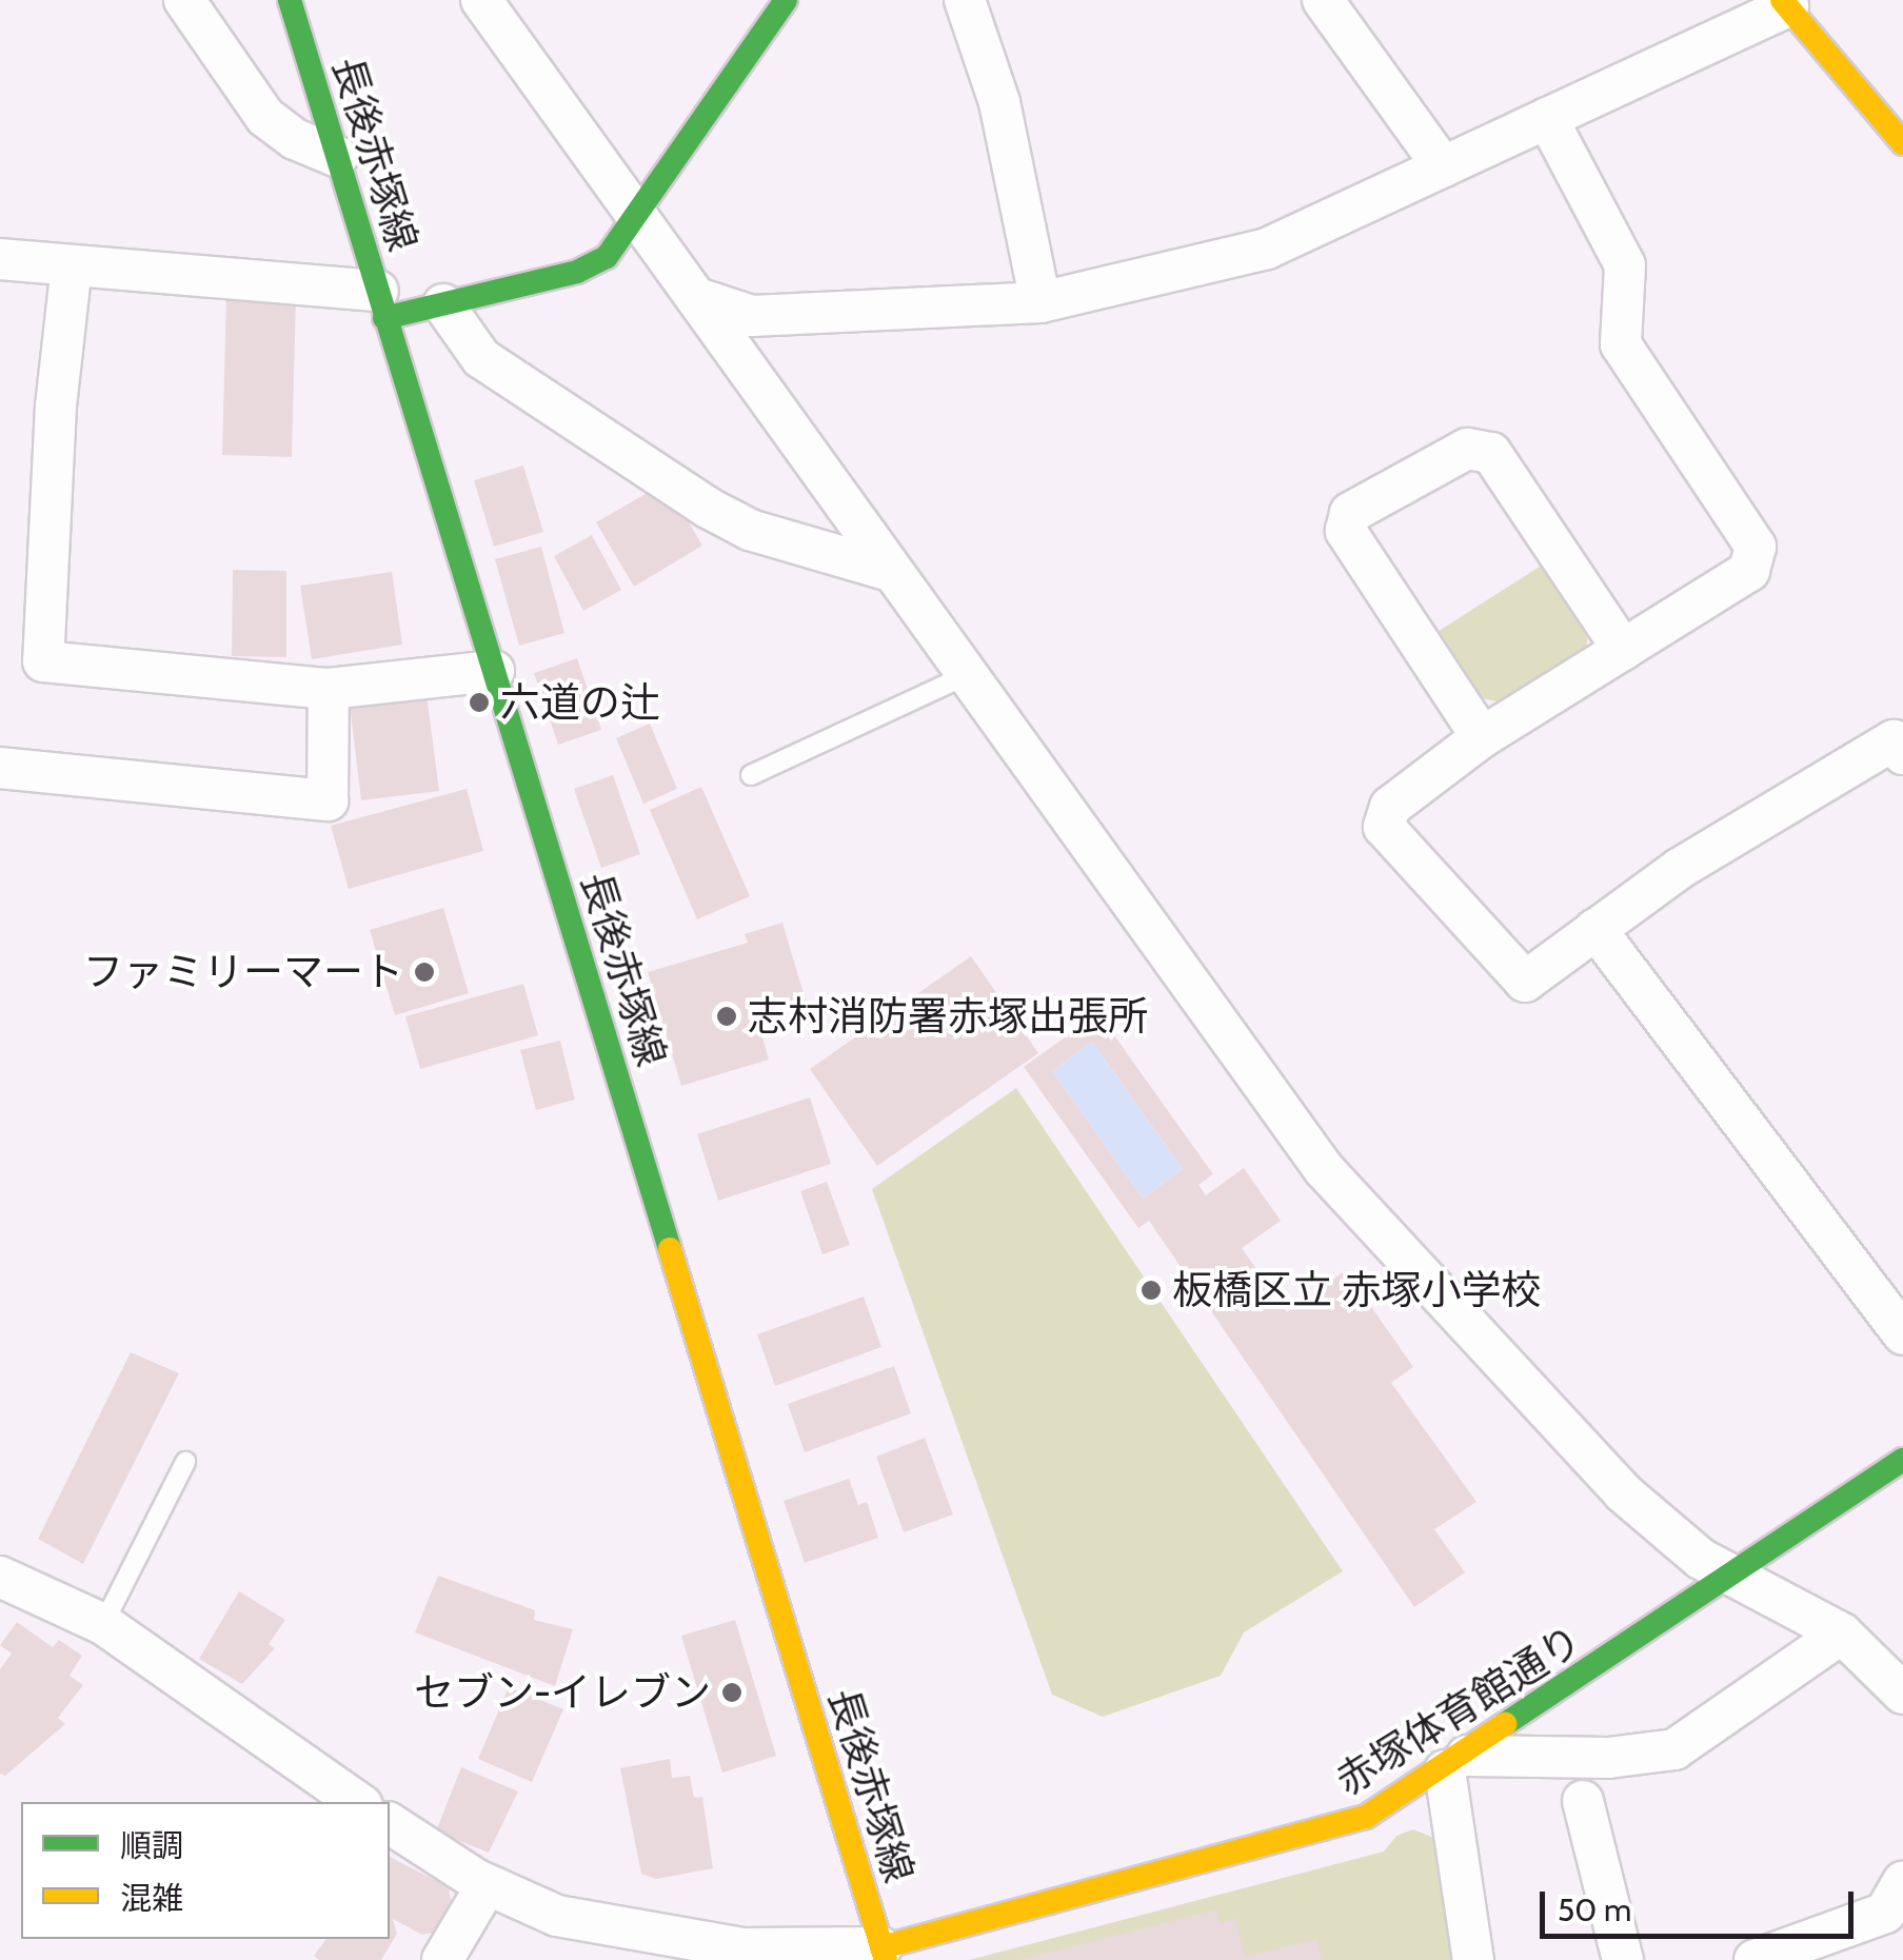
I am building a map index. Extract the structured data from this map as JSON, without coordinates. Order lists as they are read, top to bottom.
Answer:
{
  "streets": {
    "main road": ["長後赤塚線", "赤塚体育館通り"]
  },
  "crossings": [
    ["長後赤塚線", "赤塚体育館通り"]
  ],
  "places": [
    "六道の辻",
    "ファミリーマート",
    "志村消防署赤塚出張所",
    "板橋区立 赤塚小学校",
    "セブン-イレブン"
  ],
  "legend": ["順調", "混雑"],
  "scale_bar": "50 m"
}
